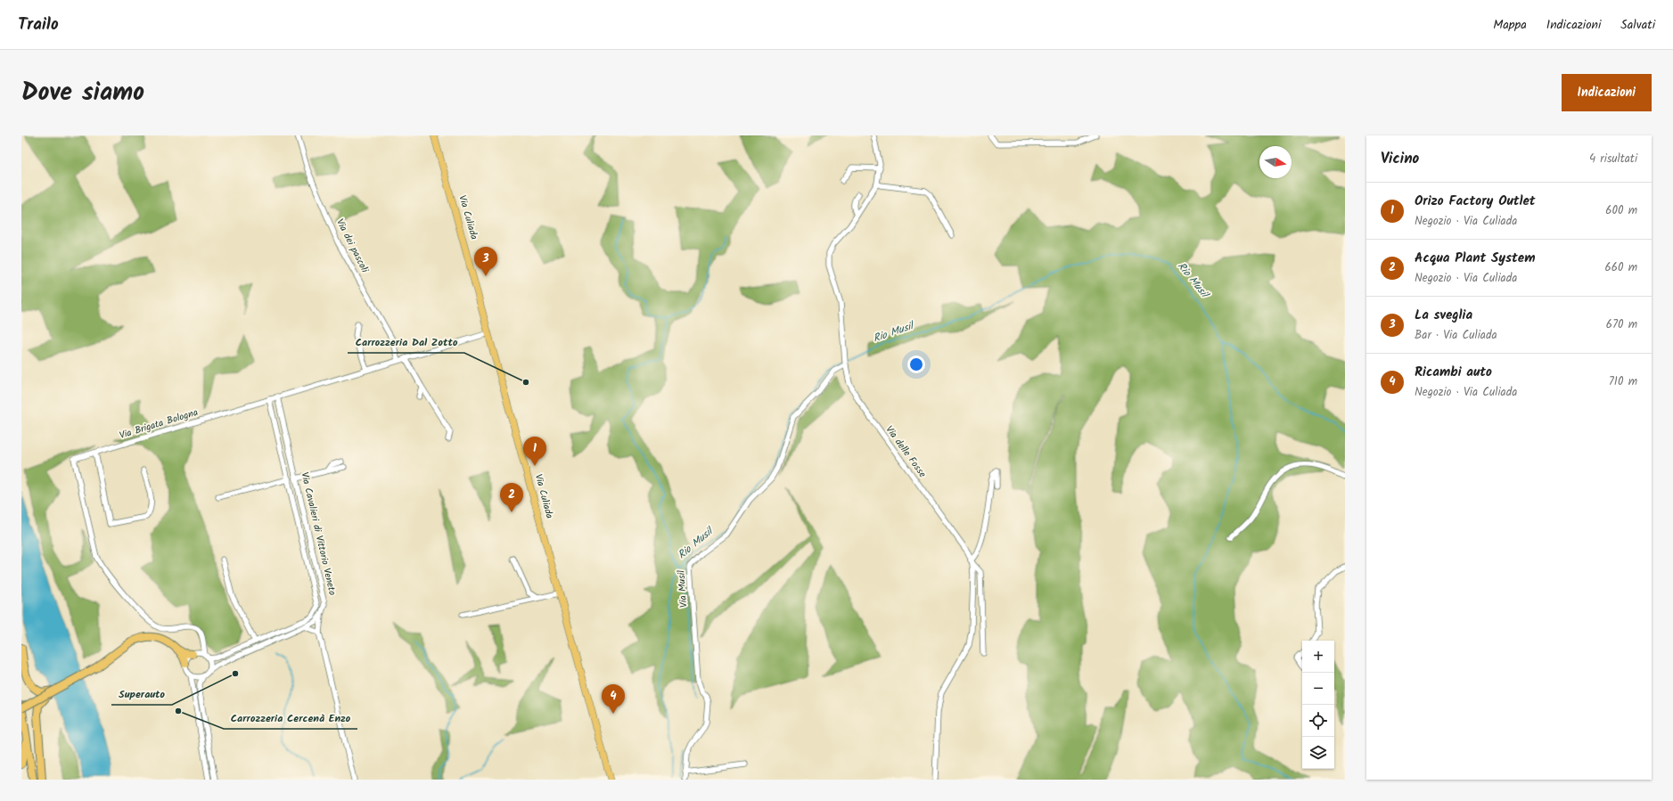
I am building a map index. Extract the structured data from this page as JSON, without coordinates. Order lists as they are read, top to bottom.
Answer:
{
  "streets": {
    "main road": ["Via Culiada"],
    "street": [
      "Via dei pascoli",
      "Via Brigata Bologna",
      "Via delle Fosse",
      "Via Cavalieri di Vittorio Veneto",
      "Via Musil"
    ]
  },
  "crossings": [
    ["Via Culiada", "Via Brigata Bologna"],
    ["Via dei pascoli", "Via Brigata Bologna"],
    ["Via Brigata Bologna", "Via Cavalieri di Vittorio Veneto"],
    ["Via delle Fosse", "Via Musil"]
  ],
  "water": ["Rio Musil"],
  "places": ["Carrozzeria Dal Zotto", "Superauto", "Carrozzeria Cercenà Enzo"],
  "north": "right",
  "page": {
    "header": "Trailo",
    "nav": ["Mappa", "Indicazioni", "Salvati"],
    "title": "Dove siamo",
    "buttons": "Indicazioni",
    "heading": ["Vicino", "4 risultati"],
    "list": [
      {
        "mark": "1",
        "name": "Orizo Factory Outlet",
        "note": "Negozio · Via Culiada",
        "value": "600 m"
      },
      {
        "mark": "2",
        "name": "Acqua Plant System",
        "note": "Negozio · Via Culiada",
        "value": "660 m"
      },
      {
        "mark": "3",
        "name": "La sveglia",
        "note": "Bar · Via Culiada",
        "value": "670 m"
      },
      {
        "mark": "4",
        "name": "Ricambi auto",
        "note": "Negozio · Via Culiada",
        "value": "710 m"
      }
    ],
    "pins": [
      "3",
      "1",
      "2",
      "4"
    ],
    "map_buttons": ["+", "−"]
  }
}
